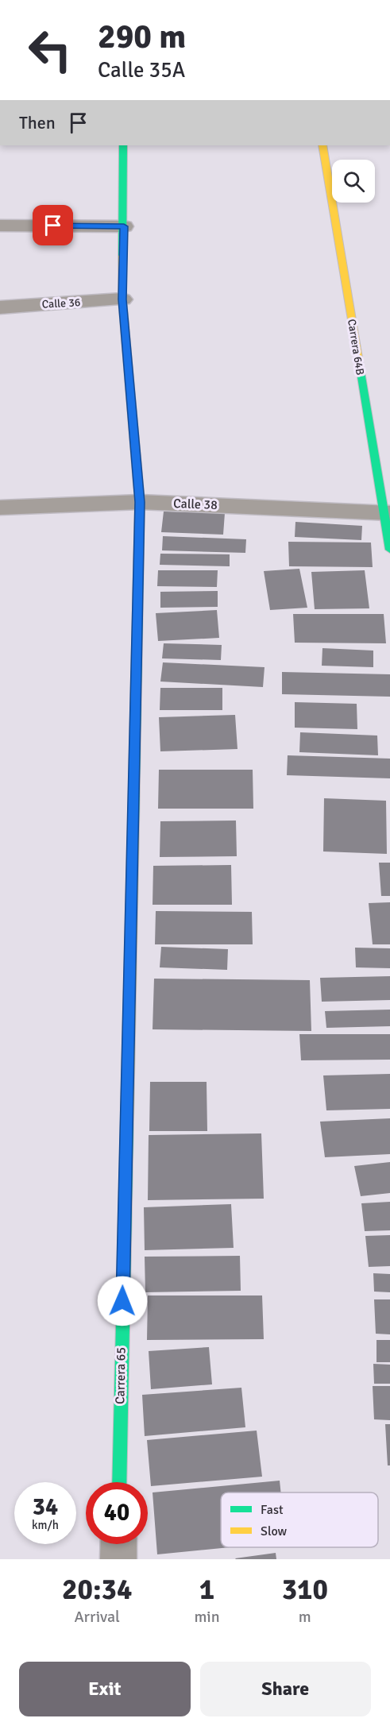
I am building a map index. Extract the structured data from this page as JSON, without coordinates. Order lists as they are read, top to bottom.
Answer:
{
  "streets": {
    "street": [
      "Calle 36",
      "Carrera 64B",
      "Calle 38",
      "Carrera 65"
    ]
  },
  "crossings": [
    ["Calle 36", "Carrera 65"],
    ["Carrera 64B", "Calle 38"],
    ["Calle 38", "Carrera 65"]
  ],
  "legend": ["Fast", "Slow"],
  "page": {
    "turn": ["290 m", "Calle 35A"],
    "then": "Then",
    "speed": "34 km/h",
    "limit": "40",
    "eta": [
      "20:34",
      "Arrival",
      "1",
      "min",
      "310",
      "m"
    ],
    "buttons": ["Exit", "Share"]
  }
}
